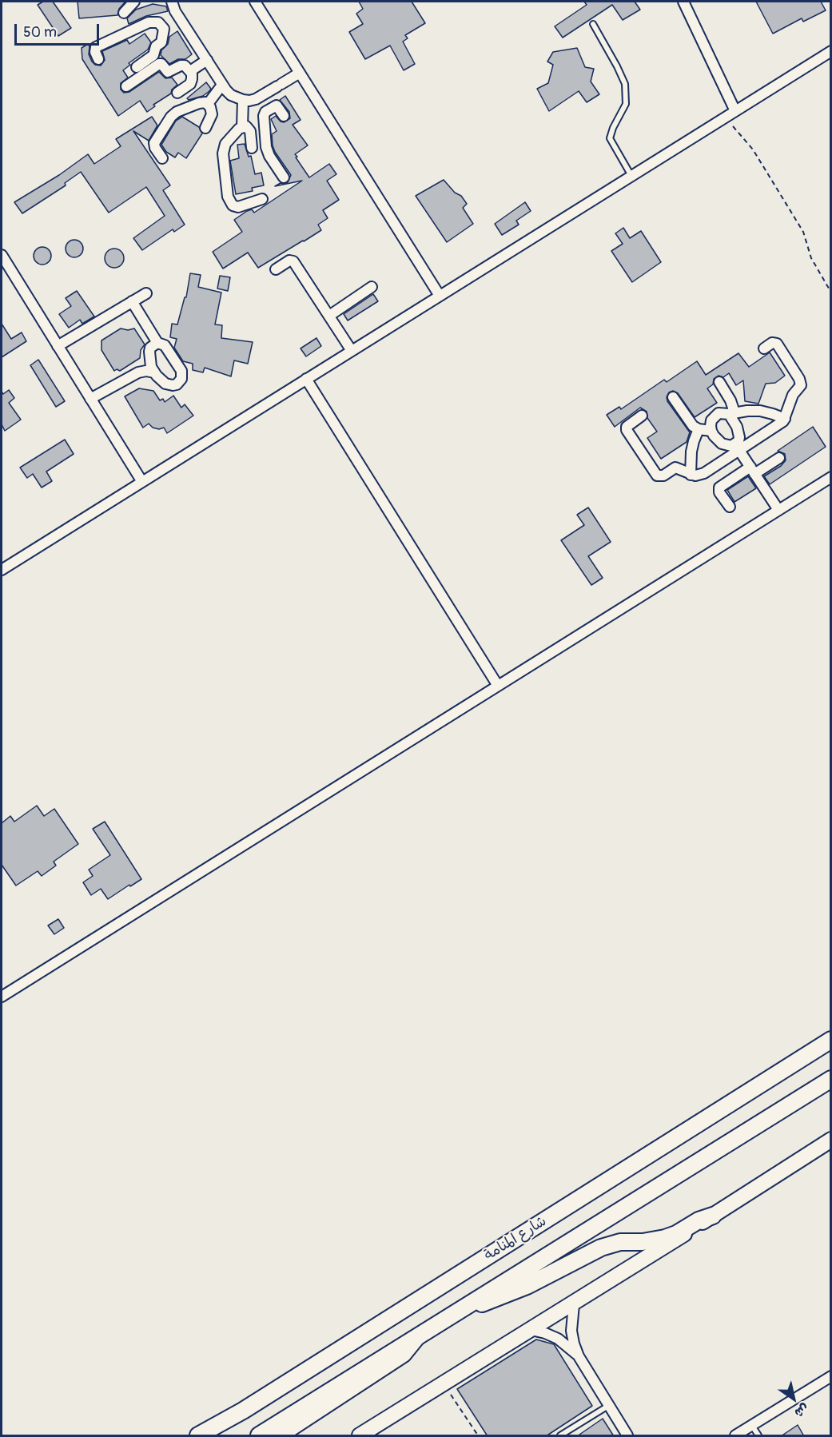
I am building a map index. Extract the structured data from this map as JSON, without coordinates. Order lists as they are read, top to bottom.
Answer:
{
  "streets": {
    "main road": ["شارع المنامة"]
  },
  "scale_bar": "50 m",
  "north": "bottom right"
}
